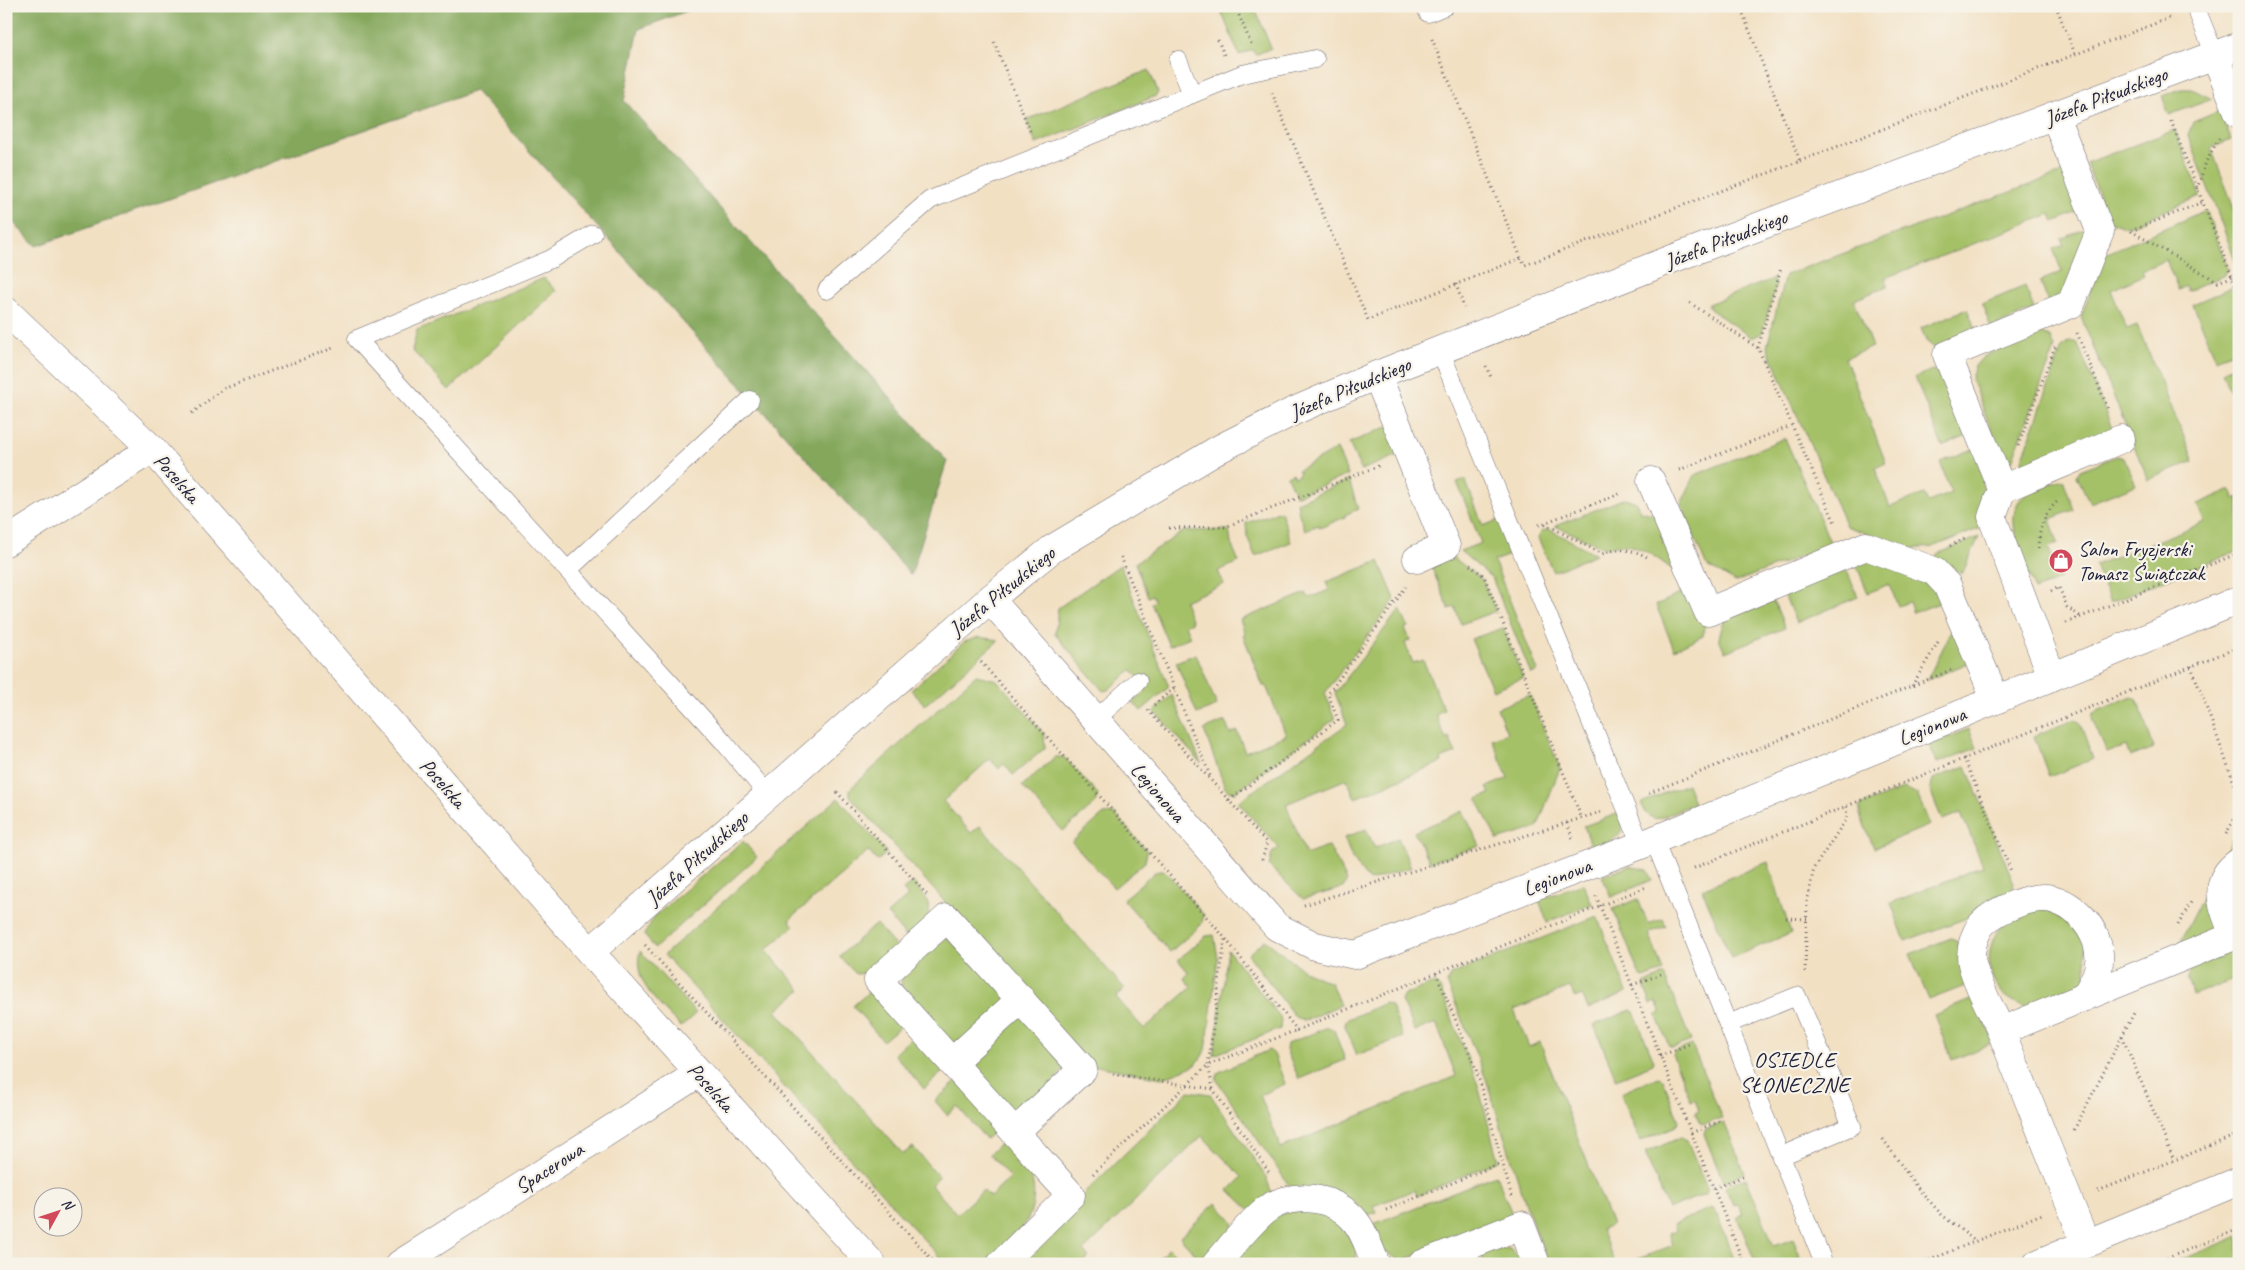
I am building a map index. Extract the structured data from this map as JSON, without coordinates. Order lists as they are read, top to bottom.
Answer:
{
  "streets": {
    "street": [
      "Józefa Piłsudskiego",
      "Poselska",
      "Legionowa",
      "Spacerowa"
    ]
  },
  "crossings": [
    ["Józefa Piłsudskiego", "Poselska"],
    ["Józefa Piłsudskiego", "Legionowa"],
    ["Poselska", "Spacerowa"]
  ],
  "districts": ["OSIEDLE SŁONECZNE"],
  "places": {
    "shop": ["Salon Fryzjerski Tomasz Świątczak"]
  },
  "north": "top right"
}
